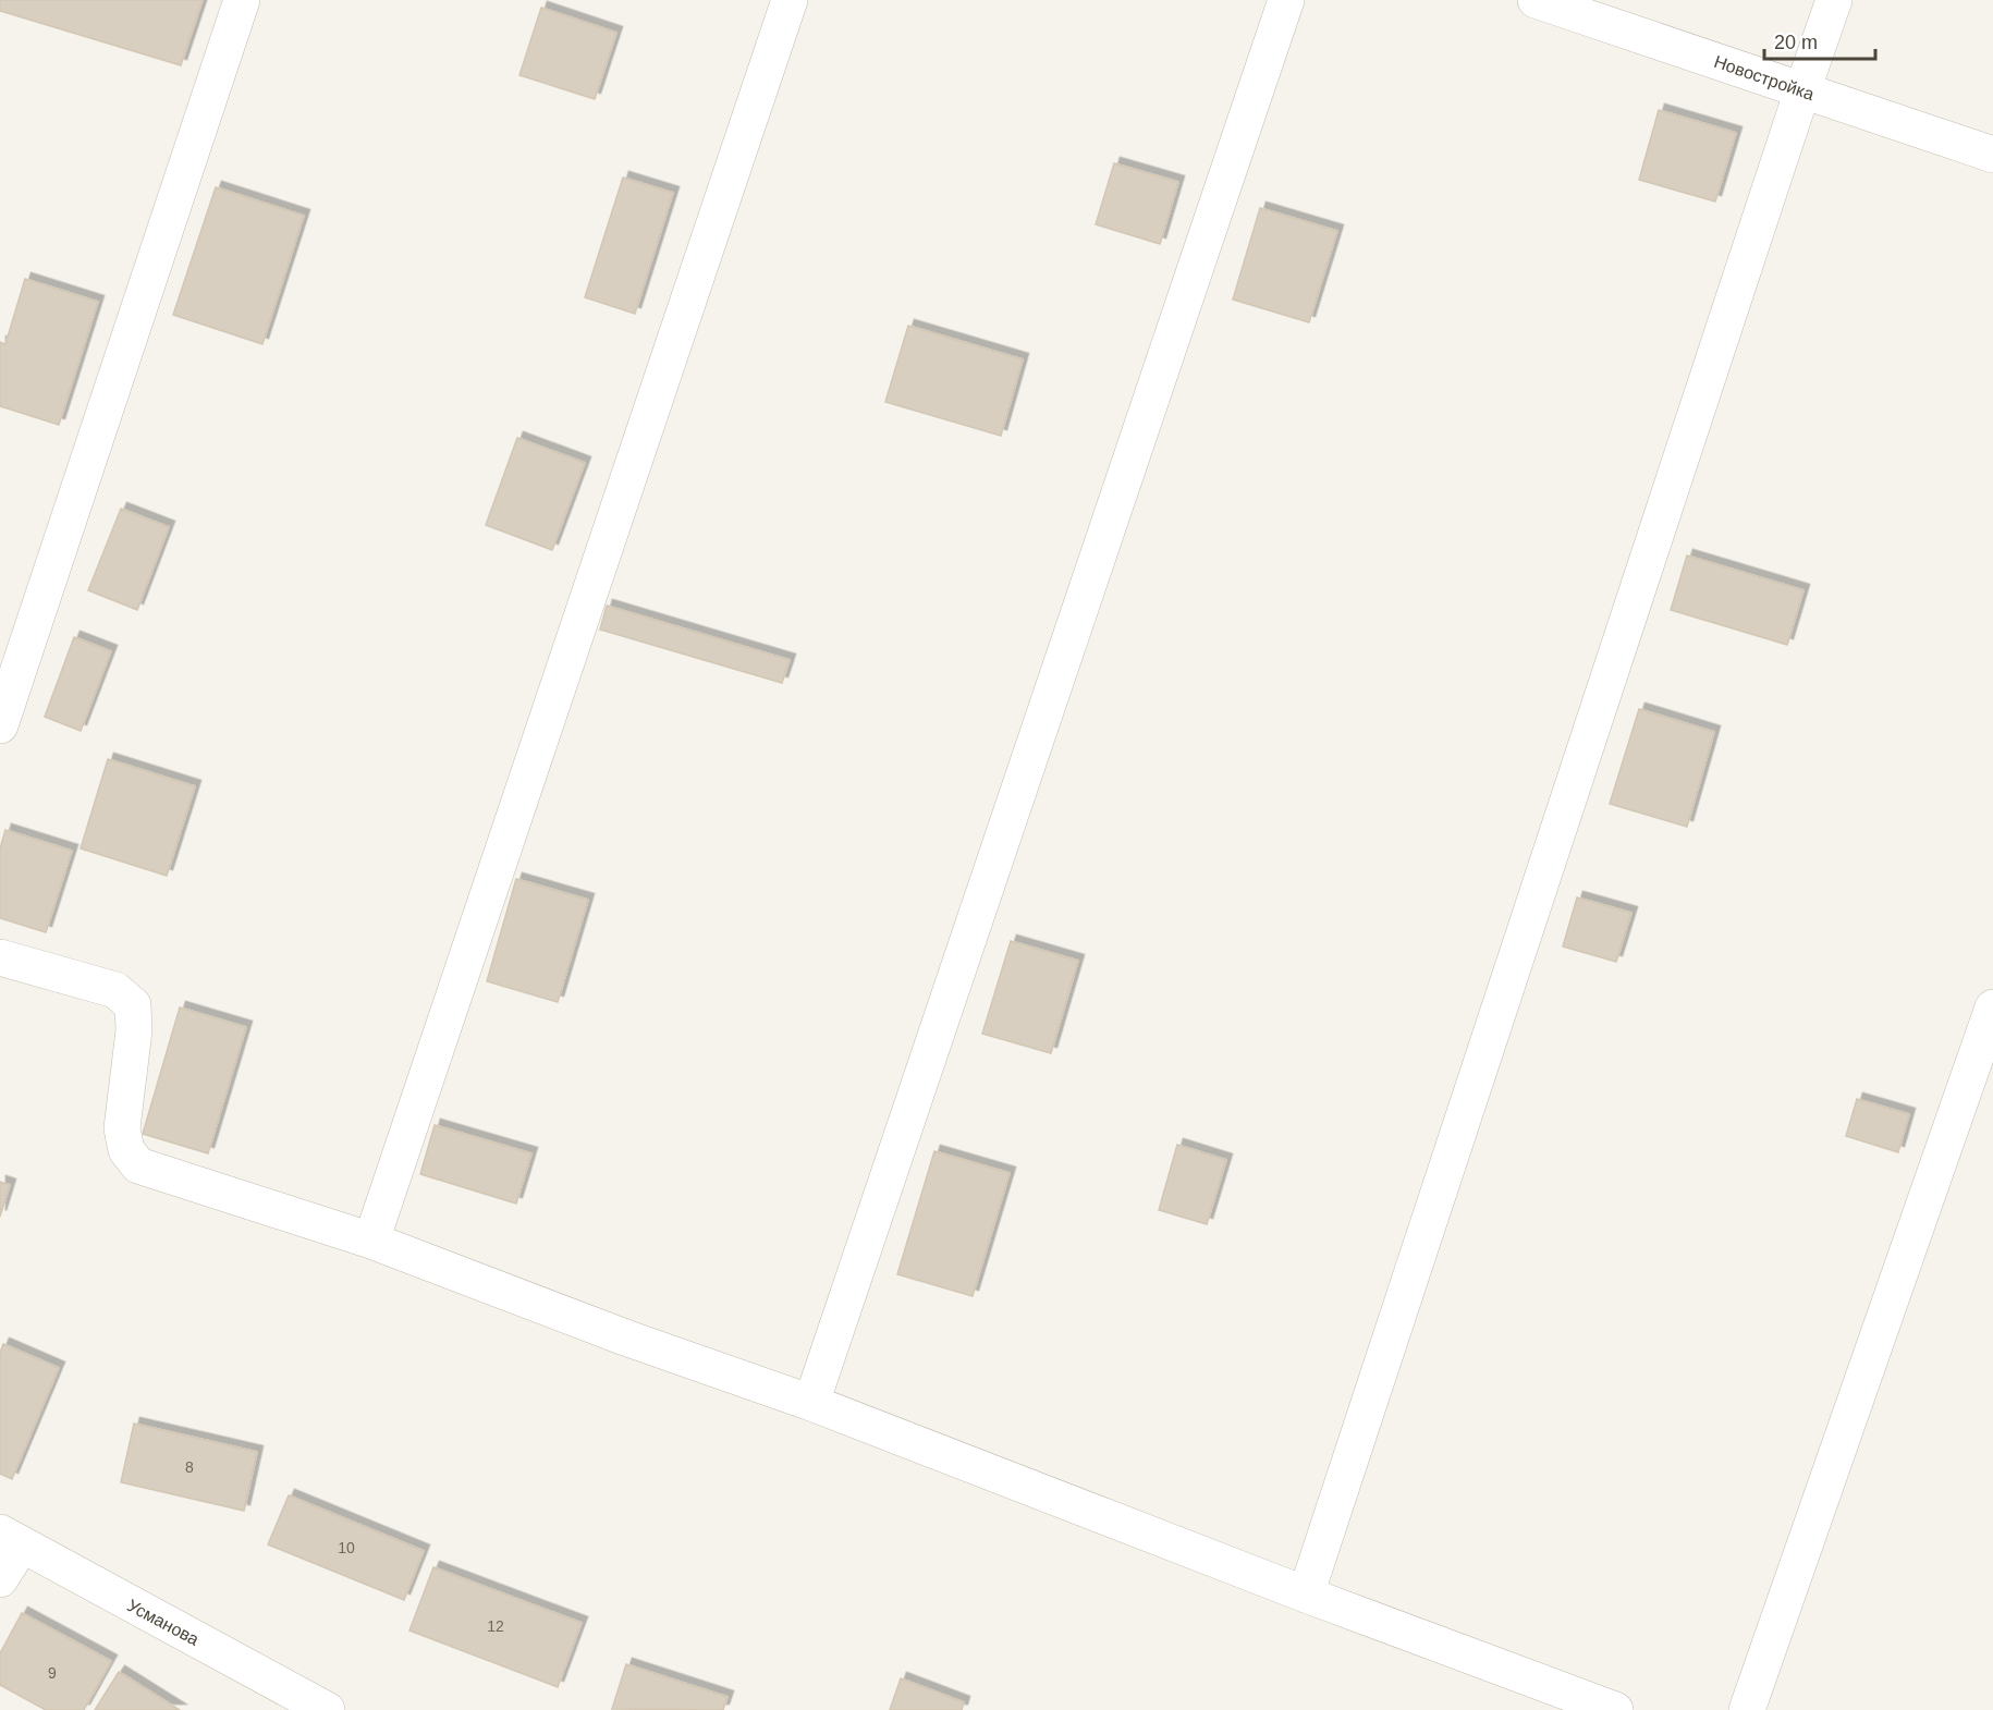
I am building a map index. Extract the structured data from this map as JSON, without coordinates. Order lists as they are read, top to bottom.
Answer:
{
  "streets": {
    "street": ["Новостройка", "Усманова"]
  },
  "house_numbers": [
    "8",
    "10",
    "12",
    "9"
  ],
  "scale_bar": "20 m"
}
